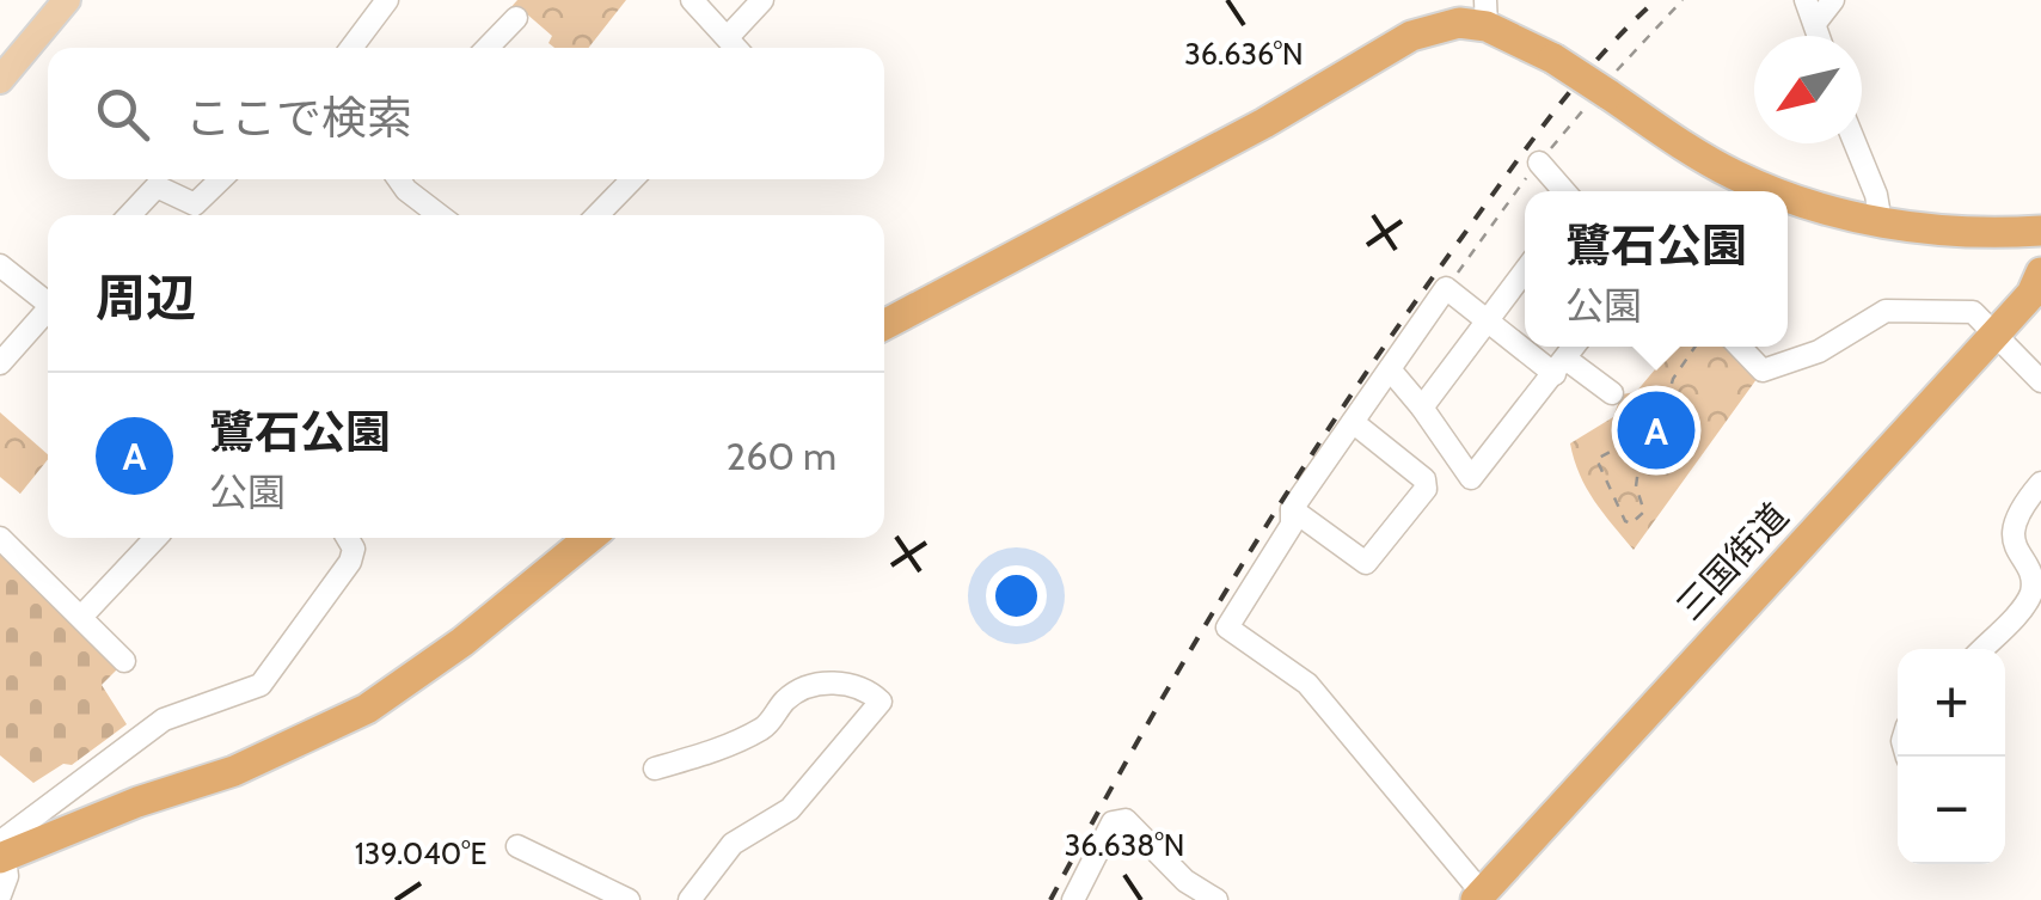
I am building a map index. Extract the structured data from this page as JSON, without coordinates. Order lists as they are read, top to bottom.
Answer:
{
  "streets": {
    "highway": ["三国街道"]
  },
  "north": "bottom left",
  "page": {
    "search": "ここで検索",
    "popup": ["鷺石公園", "公園"],
    "heading": "周辺",
    "list": [
      {
        "mark": "A",
        "name": "鷺石公園",
        "note": "公園",
        "value": "260 m"
      }
    ],
    "pins": "A",
    "map_buttons": ["+", "−"]
  },
  "coordinates": ["36.636°N", "36.638°N", "139.040°E"]
}
